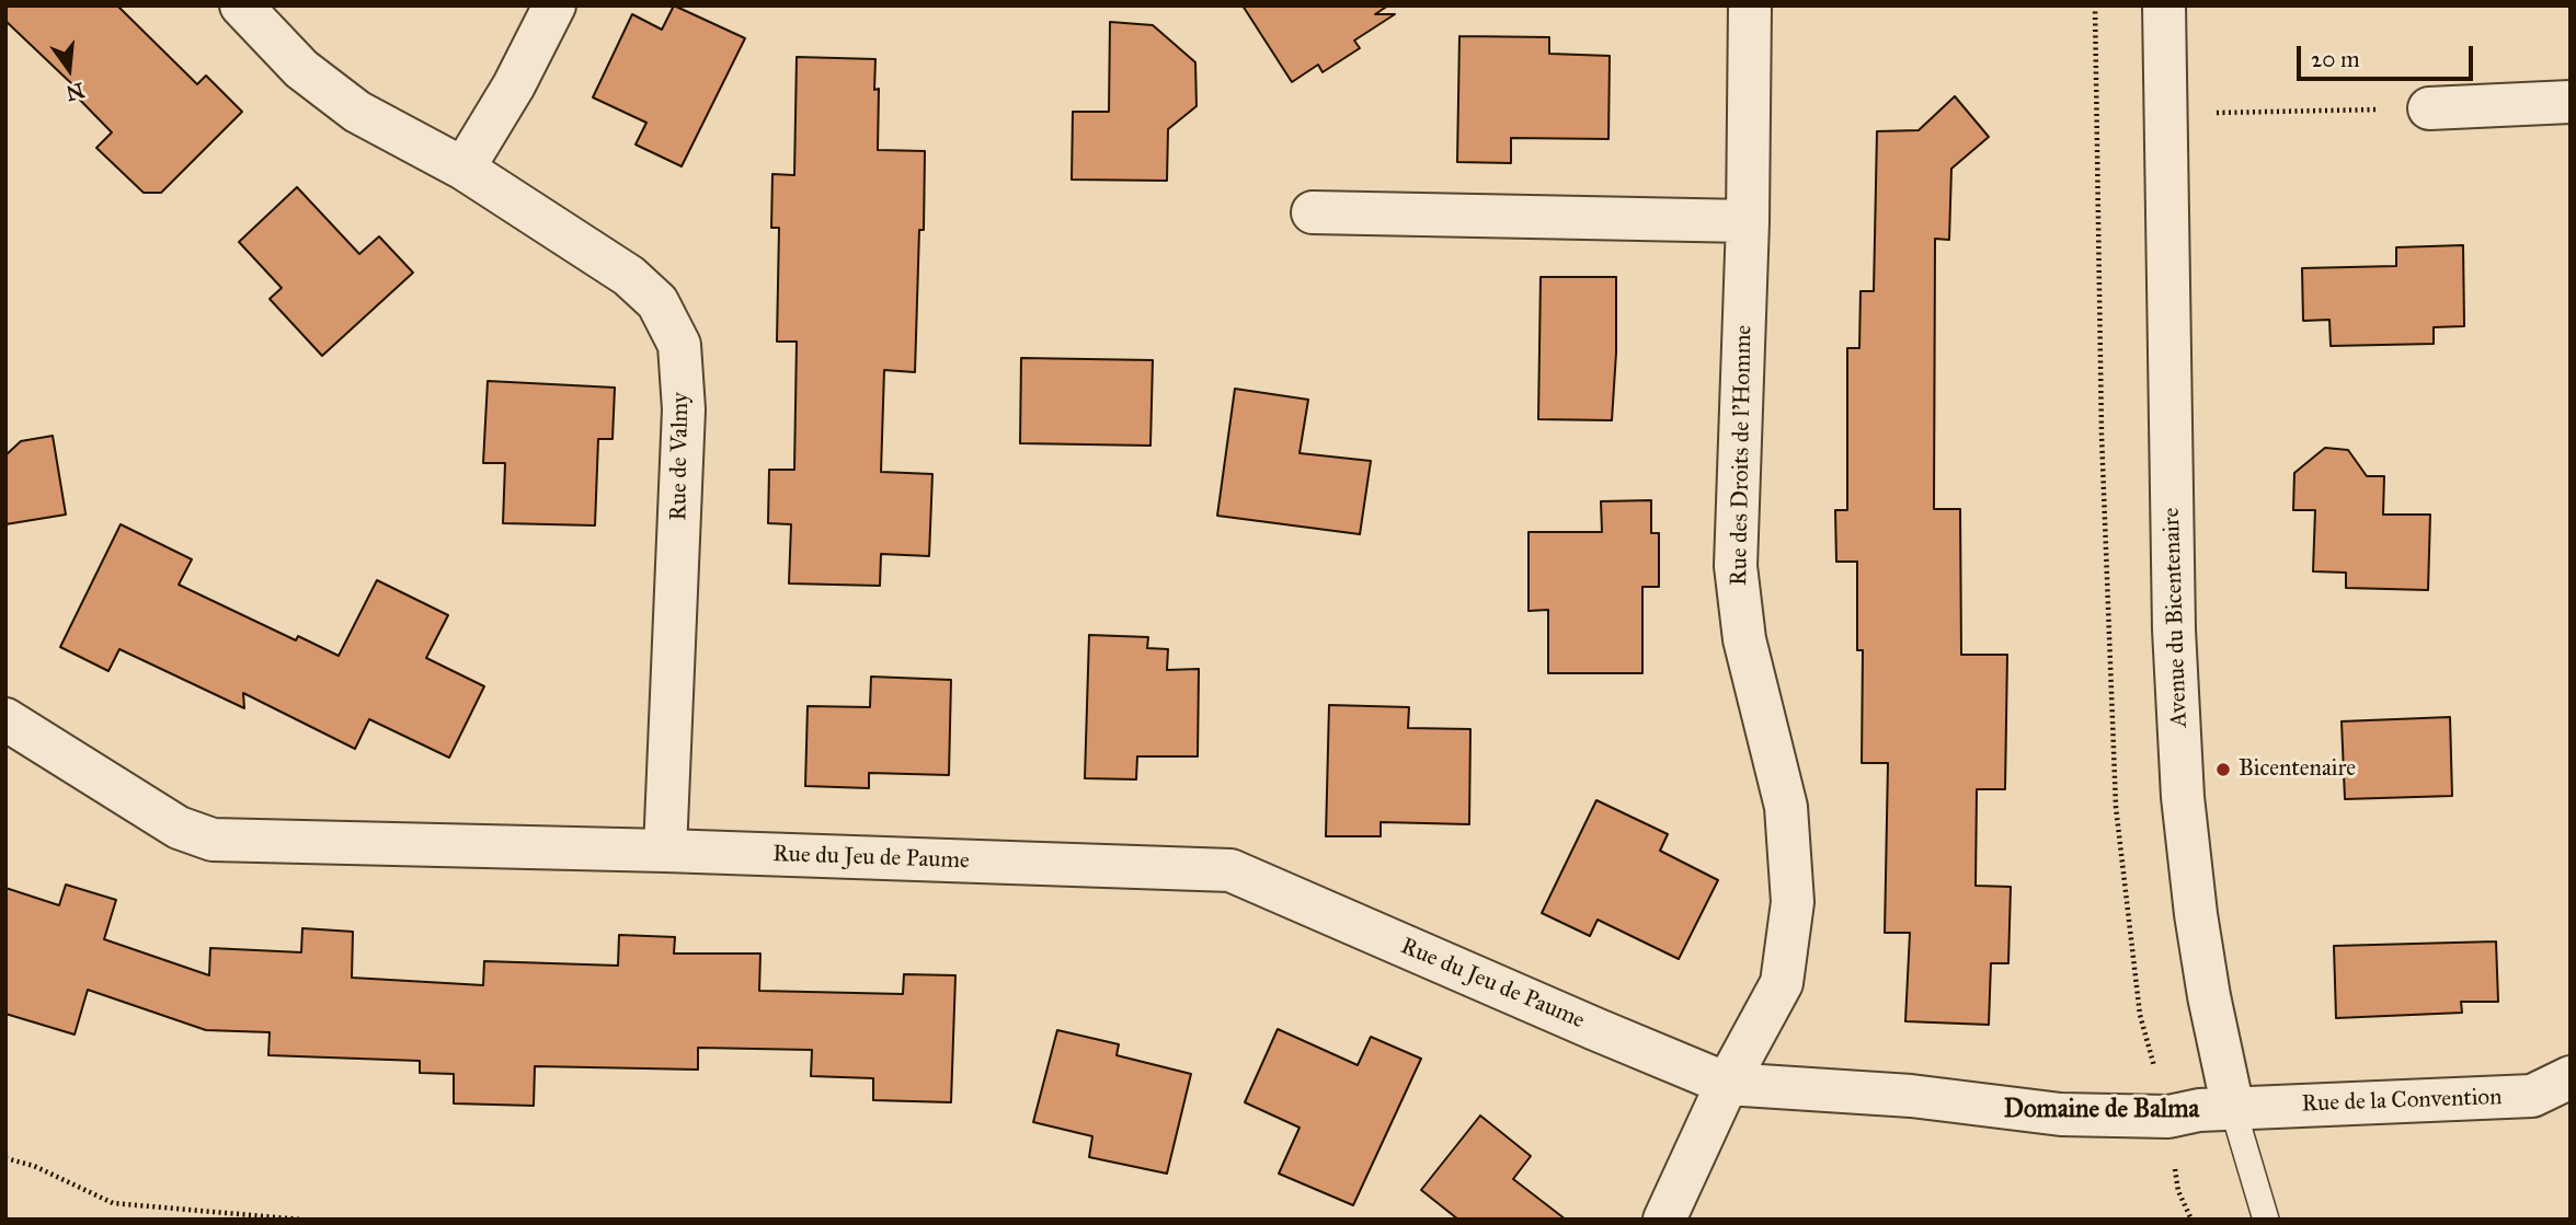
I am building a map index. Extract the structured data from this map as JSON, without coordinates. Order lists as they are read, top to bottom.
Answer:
{
  "streets": {
    "street": [
      "Rue des Droits de l'Homme",
      "Rue de Valmy",
      "Avenue du Bicentenaire",
      "Rue du Jeu de Paume",
      "Rue de la Convention"
    ]
  },
  "crossings": [
    ["Rue des Droits de l'Homme", "Rue du Jeu de Paume"],
    ["Rue de Valmy", "Rue du Jeu de Paume"],
    ["Avenue du Bicentenaire", "Rue du Jeu de Paume"],
    ["Avenue du Bicentenaire", "Rue de la Convention"],
    ["Rue du Jeu de Paume", "Rue de la Convention"]
  ],
  "districts": ["Domaine de Balma"],
  "places": ["Bicentenaire"],
  "scale_bar": "20 m",
  "north": "bottom"
}
